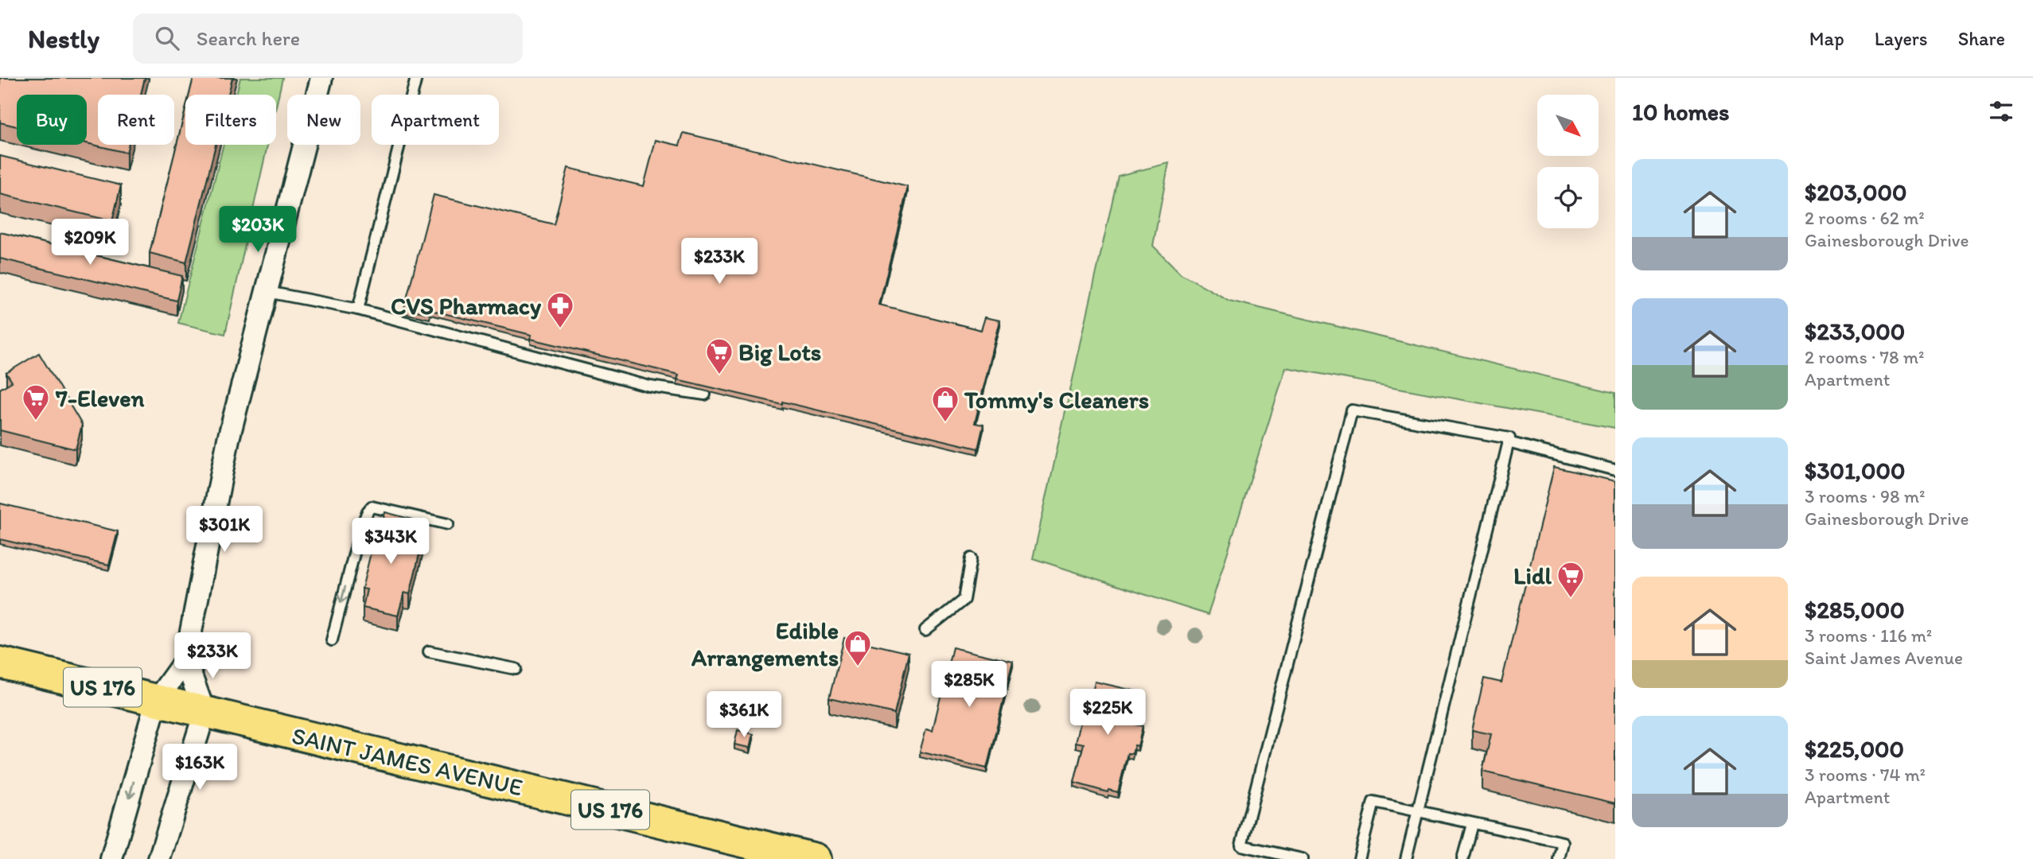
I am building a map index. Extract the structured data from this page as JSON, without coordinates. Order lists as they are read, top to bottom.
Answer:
{
  "streets": {
    "main road": ["US 176", "SAINT JAMES AVENUE"]
  },
  "places": {
    "pharmacy": ["CVS Pharmacy"],
    "supermarket": ["Big Lots", "7-Eleven", "Lidl"],
    "shop": ["Tommy's Cleaners", "Edible Arrangements"]
  },
  "north": "bottom right",
  "page": {
    "header": "Nestly",
    "search": "Search here",
    "nav": ["Map", "Layers", "Share"],
    "heading": "10 homes",
    "chip": [
      "Buy",
      "Rent",
      "Filters",
      "New",
      "Apartment"
    ],
    "list": [
      {
        "name": "$203,000",
        "note": "2 rooms · 62 m² · Gainesborough Drive"
      },
      {
        "name": "$233,000",
        "note": "2 rooms · 78 m² · Apartment"
      },
      {
        "name": "$301,000",
        "note": "3 rooms · 98 m² · Gainesborough Drive"
      },
      {
        "name": "$285,000",
        "note": "3 rooms · 116 m² · Saint James Avenue"
      },
      {
        "name": "$225,000",
        "note": "3 rooms · 74 m² · Apartment"
      }
    ],
    "price": [
      "$203K",
      "$209K",
      "$233K",
      "$301K",
      "$343K",
      "$233K",
      "$285K",
      "$225K",
      "$361K",
      "$163K"
    ]
  }
}
